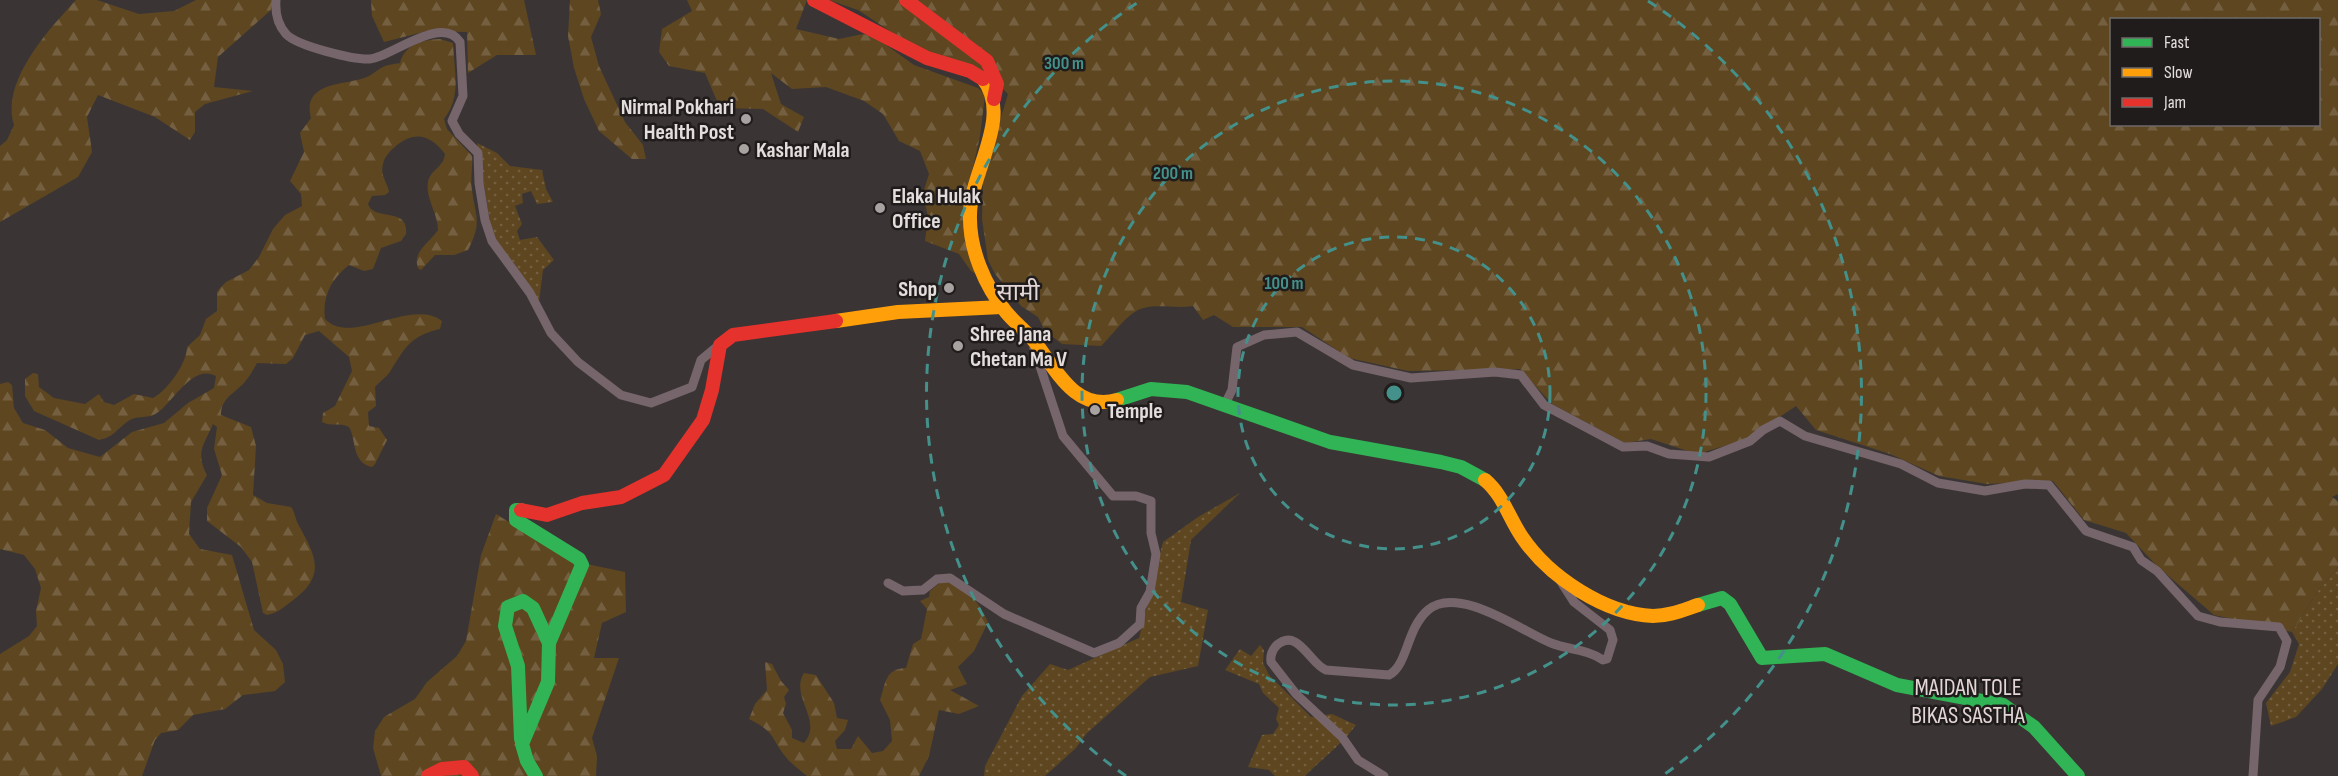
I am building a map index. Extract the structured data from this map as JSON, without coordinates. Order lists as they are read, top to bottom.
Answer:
{
  "districts": ["सामी", "MAIDAN TOLE BIKAS SASTHA"],
  "places": [
    "Nirmal Pokhari Health Post",
    "Kashar Mala",
    "Elaka Hulak Office",
    "Shop",
    "Shree Jana Chetan Ma V",
    "Temple"
  ],
  "legend": ["Fast", "Slow", "Jam"],
  "rings": ["300 m", "200 m", "100 m"]
}
